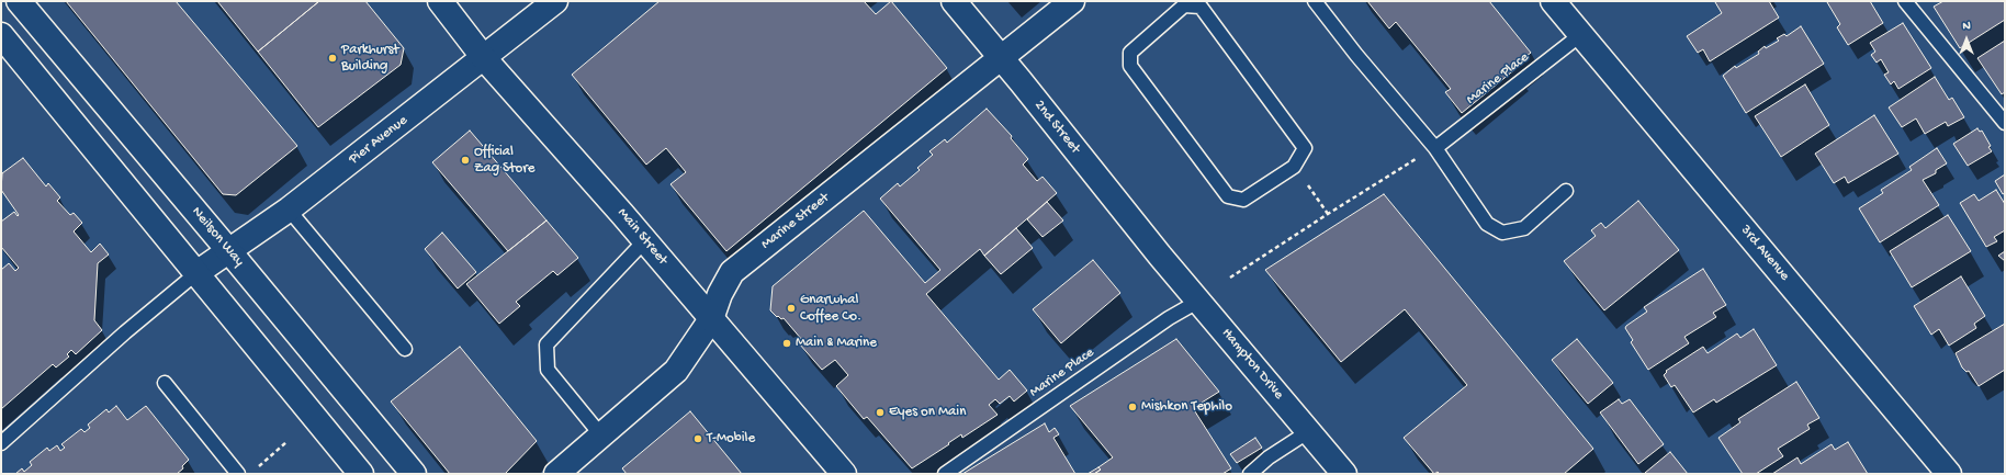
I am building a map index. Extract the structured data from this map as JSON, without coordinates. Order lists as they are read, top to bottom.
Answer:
{
  "streets": {
    "street": [
      "2nd Street",
      "Pier Avenue",
      "Marine Street",
      "Neilson Way",
      "Main Street",
      "3rd Avenue",
      "Hampton Drive"
    ],
    "lane": ["Marine Place"]
  },
  "crossings": [
    ["Marine Place", "3rd Avenue"],
    ["Marine Place", "Hampton Drive"],
    ["2nd Street", "Marine Street"],
    ["2nd Street", "Hampton Drive"],
    ["Pier Avenue", "Neilson Way"],
    ["Pier Avenue", "Main Street"],
    ["Marine Street", "Main Street"]
  ],
  "places": [
    "Parkhurst Building",
    "Official Zag Store",
    "Gnarwhal Coffee Co.",
    "Main & Marine",
    "Mishkon Tephilo",
    "Eyes on Main",
    "T-Mobile"
  ],
  "north": "top"
}
